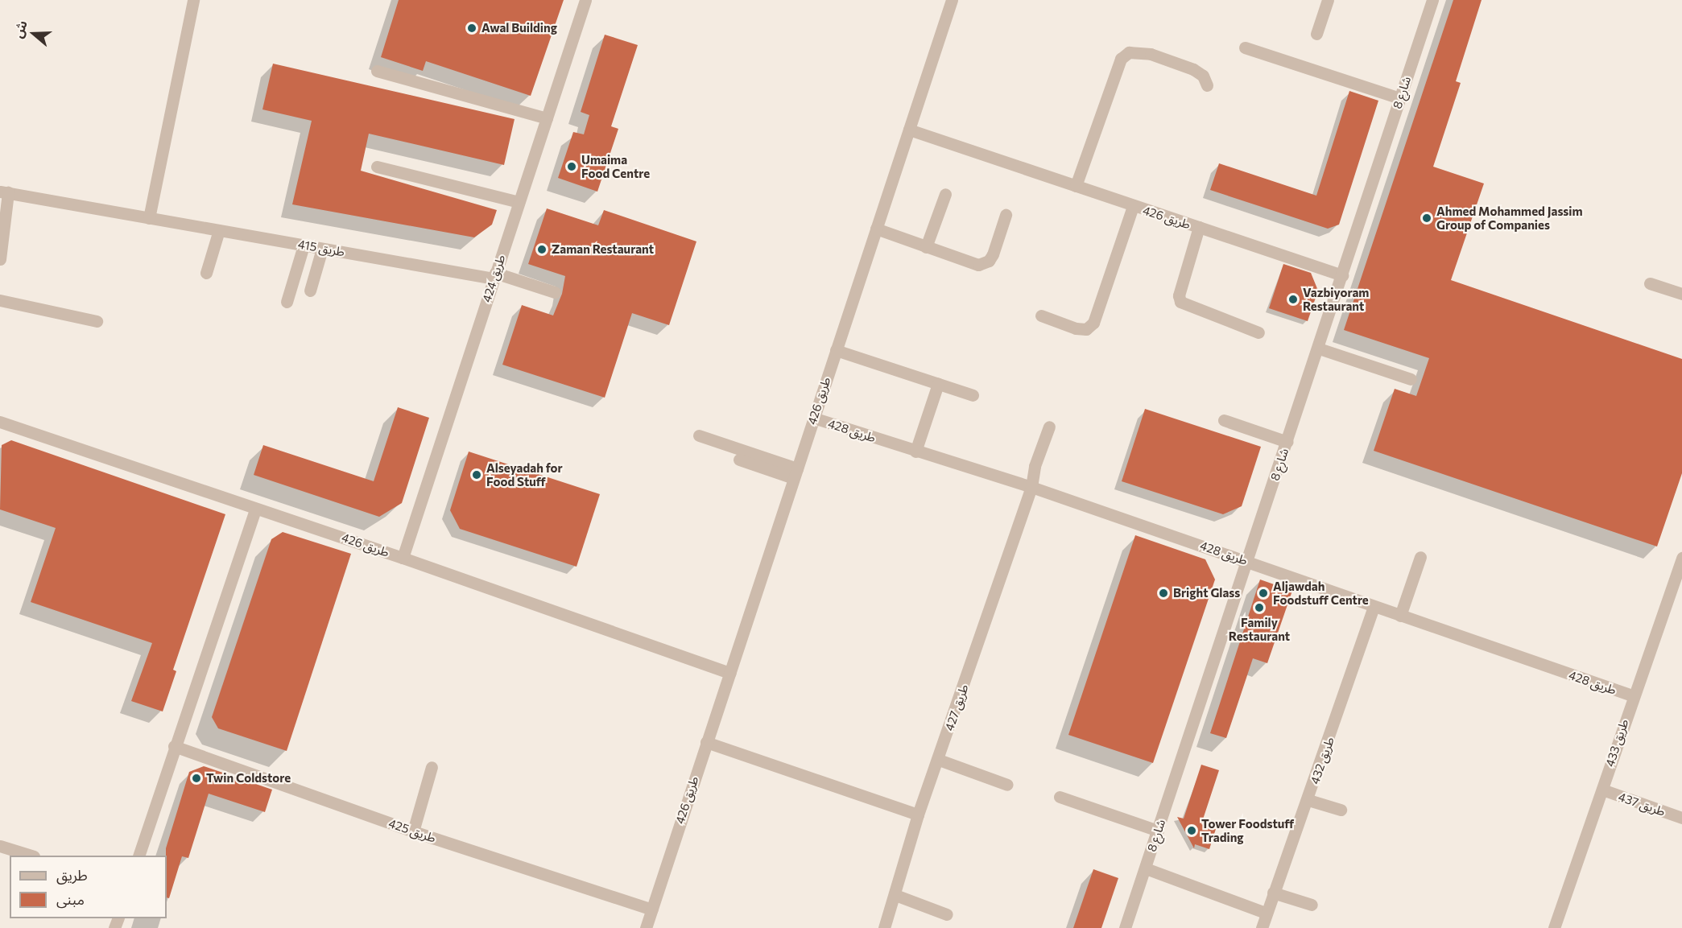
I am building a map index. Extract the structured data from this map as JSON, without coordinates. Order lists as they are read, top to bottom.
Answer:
{
  "streets": {
    "street": [
      "شارع 8",
      "طريق 426",
      "طريق 415",
      "طريق 424",
      "طريق 428",
      "طريق 427",
      "طريق 433",
      "طريق 432",
      "طريق 437",
      "طريق 425"
    ]
  },
  "crossings": [
    ["شارع 8", "طريق 426"],
    ["شارع 8", "طريق 428"],
    ["طريق 426", "طريق 424"],
    ["طريق 426", "طريق 428"],
    ["طريق 426", "طريق 425"],
    ["طريق 415", "طريق 424"],
    ["طريق 428", "طريق 427"],
    ["طريق 428", "طريق 433"],
    ["طريق 428", "طريق 432"],
    ["طريق 433", "طريق 437"]
  ],
  "places": [
    "Awal Building",
    "Umaima Food Centre",
    "Ahmed Mohammed Jassim Group of Companies",
    "Zaman Restaurant",
    "Vazbiyoram Restaurant",
    "Alseyadah for Food Stuff",
    "Bright Glass",
    "Aljawdah Foodstuff Centre",
    "Family Restaurant",
    "Twin Coldstore",
    "Tower Foodstuff Trading"
  ],
  "legend": ["طريق", "مبنى"],
  "north": "left"
}
